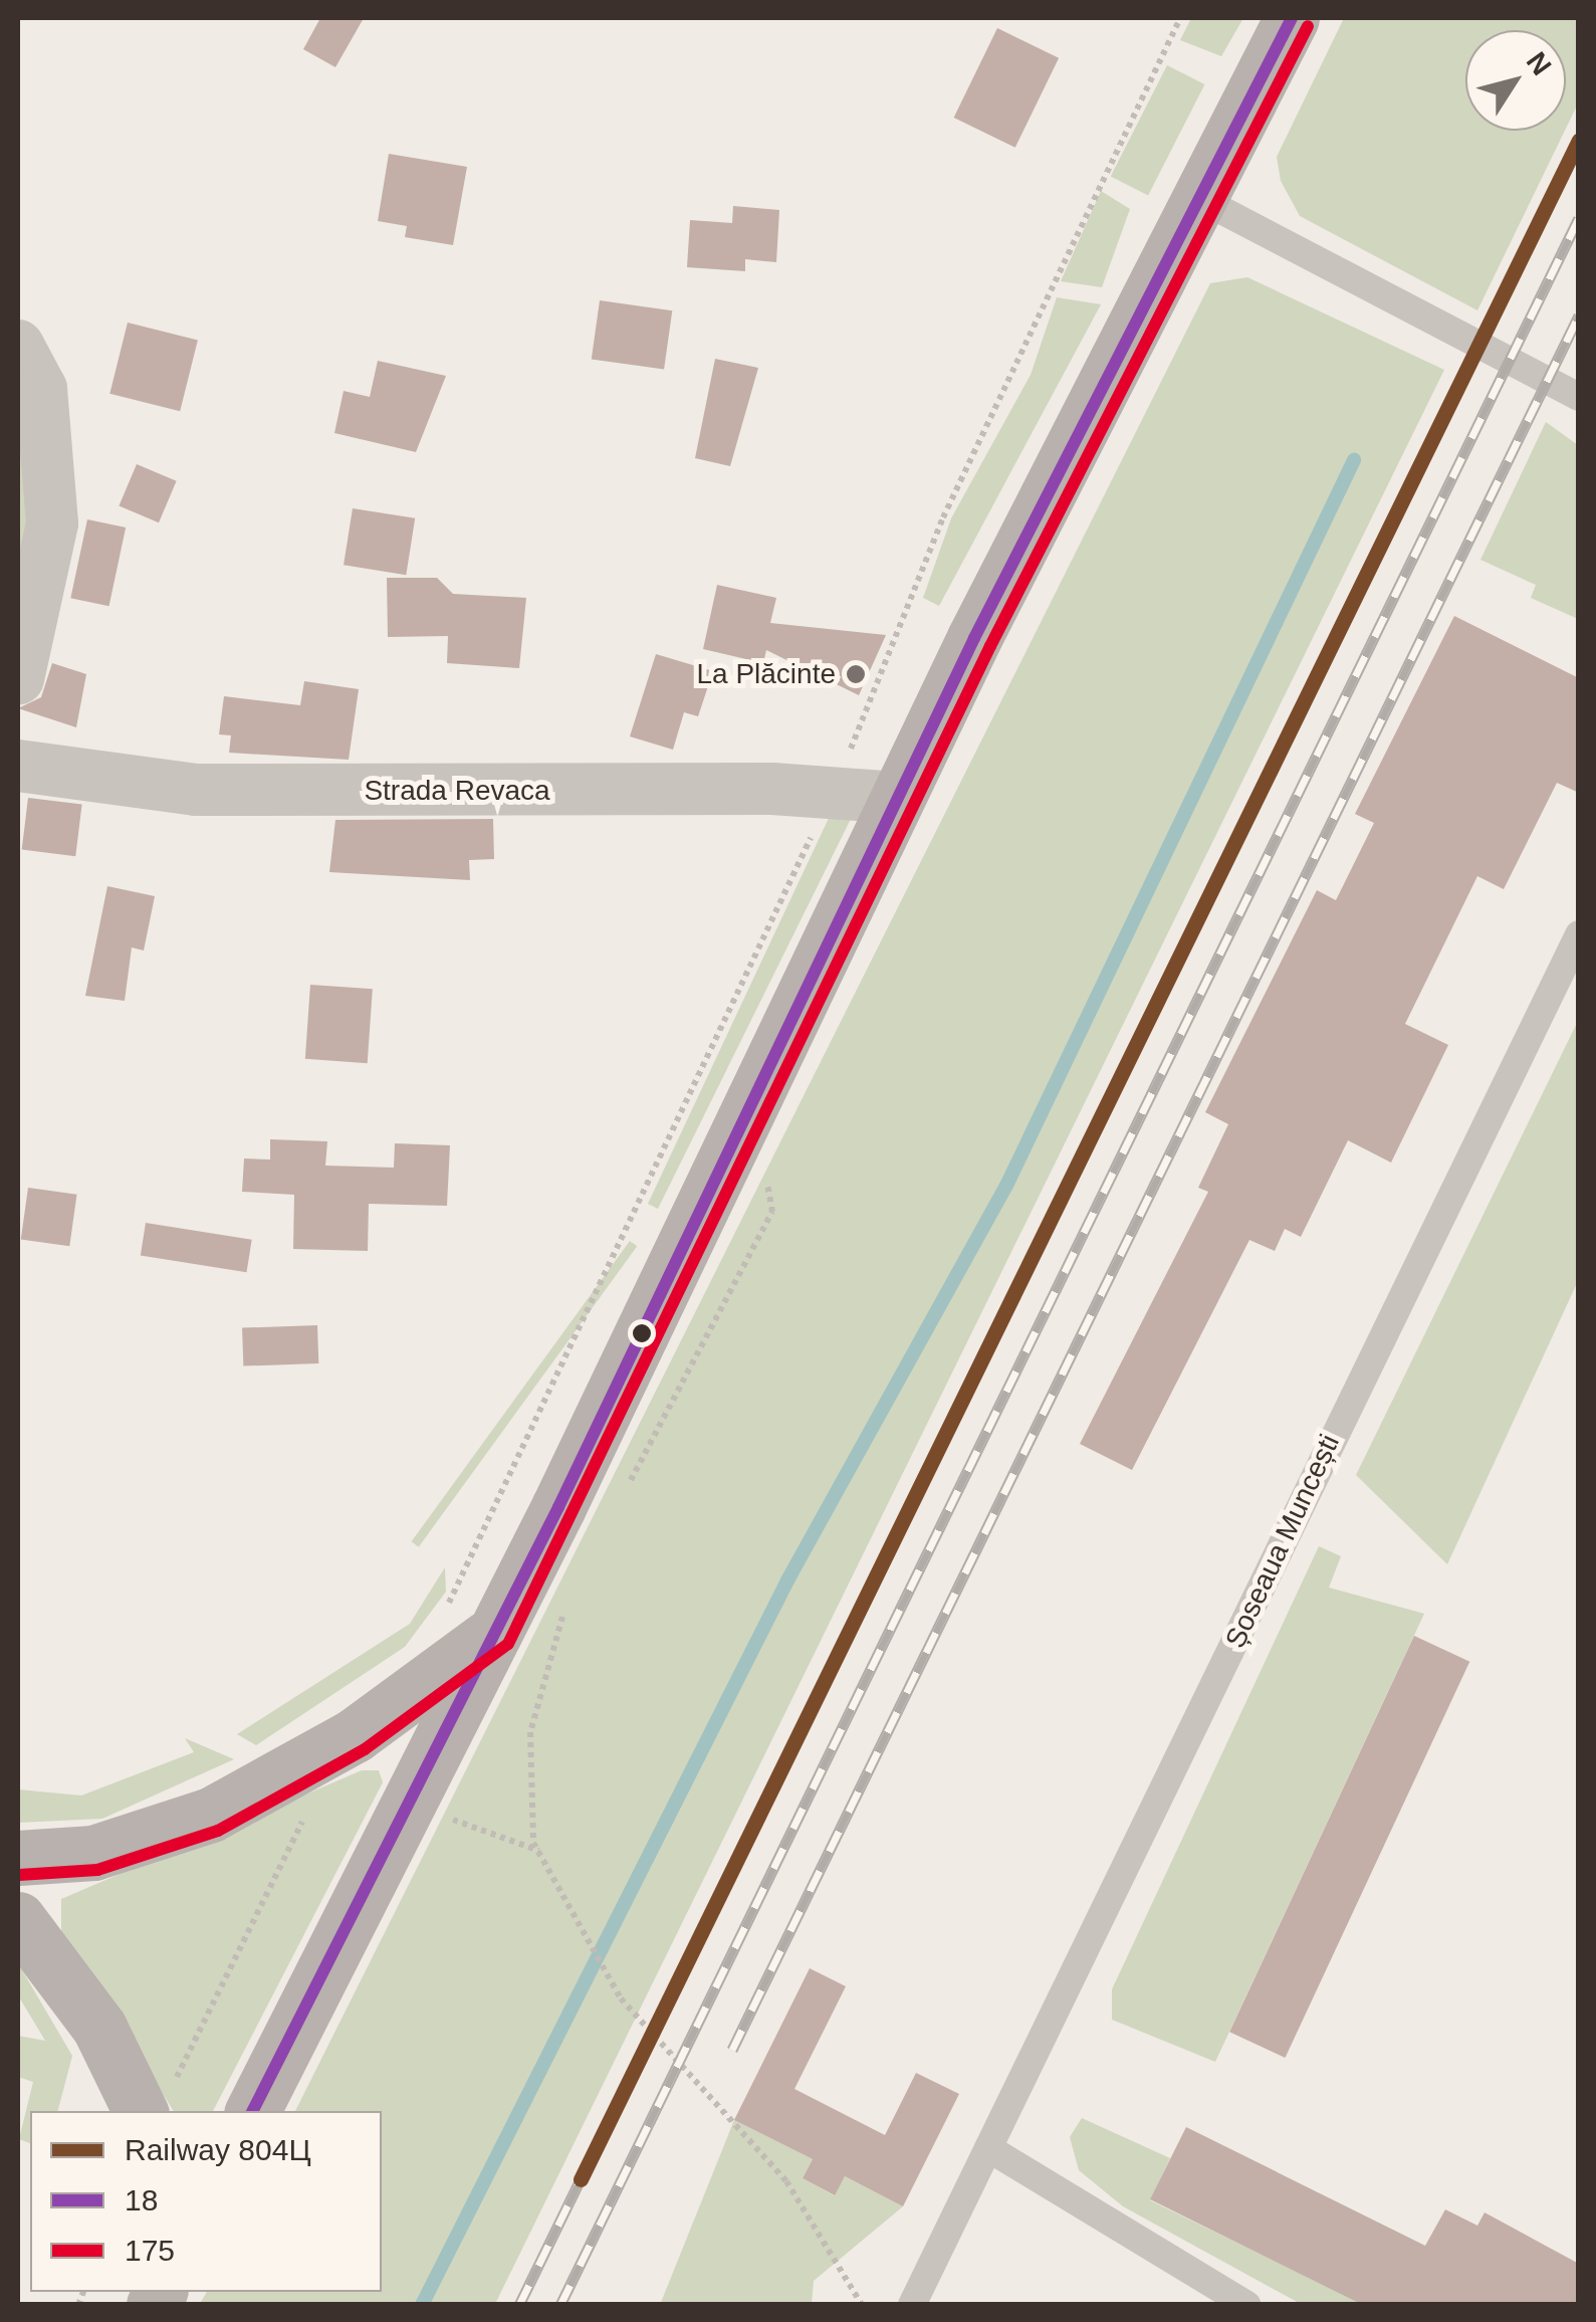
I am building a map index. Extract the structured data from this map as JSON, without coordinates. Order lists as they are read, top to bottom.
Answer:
{
  "streets": {
    "street": ["Strada Revaca"],
    "lane": ["Șoseaua Muncești"]
  },
  "places": ["La Plăcinte"],
  "lines": ["transit line 18", "transit line 175", "rail line 804Ц"],
  "legend": ["Railway 804Ц", "18", "175"],
  "north": "top right"
}
